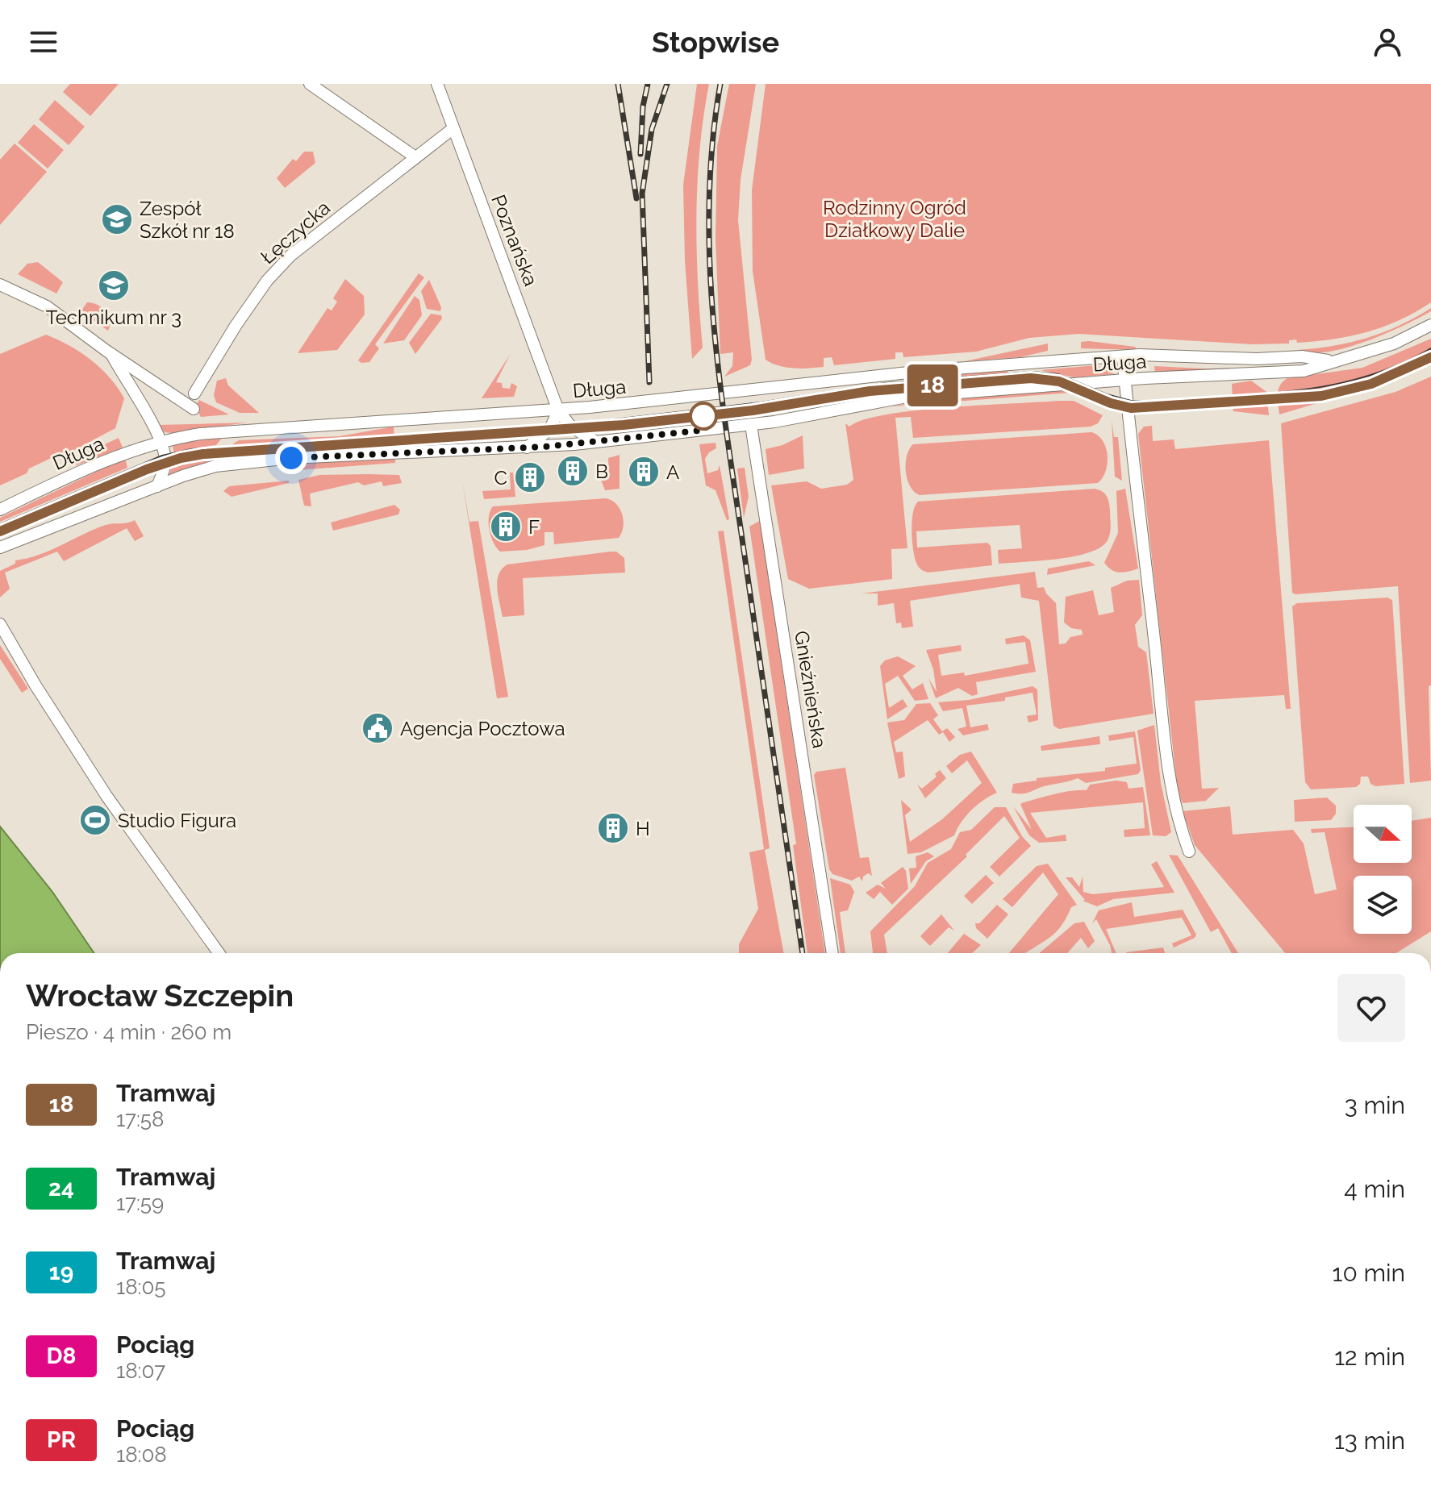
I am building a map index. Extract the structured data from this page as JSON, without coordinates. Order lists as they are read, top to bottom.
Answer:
{
  "streets": {
    "street": [
      "Łęczycka",
      "Poznańska",
      "Długa",
      "Gnieźnieńska"
    ]
  },
  "crossings": [
    ["Łęczycka", "Poznańska"],
    ["Poznańska", "Długa"],
    ["Długa", "Gnieźnieńska"]
  ],
  "parks": ["Rodzinny Ogród Działkowy Dalie"],
  "places": {
    "school or university": ["Zespół Szkół nr 18", "Technikum nr 3"],
    "building": [
      "B",
      "A",
      "C",
      "F",
      "H"
    ],
    "public building": ["Agencja Pocztowa"],
    "sports": ["Studio Figura"]
  },
  "lines": ["tram line 18"],
  "north": "right",
  "page": {
    "header": "Stopwise",
    "on_map": "18",
    "heading": ["Wrocław Szczepin", "Pieszo · 4 min · 260 m"],
    "list": [
      {
        "mark": "18",
        "name": "Tramwaj",
        "note": "17:58",
        "value": "3 min"
      },
      {
        "mark": "24",
        "name": "Tramwaj",
        "note": "17:59",
        "value": "4 min"
      },
      {
        "mark": "19",
        "name": "Tramwaj",
        "note": "18:05",
        "value": "10 min"
      },
      {
        "mark": "D8",
        "name": "Pociąg",
        "note": "18:07",
        "value": "12 min"
      },
      {
        "mark": "PR",
        "name": "Pociąg",
        "note": "18:08",
        "value": "13 min"
      }
    ]
  }
}
